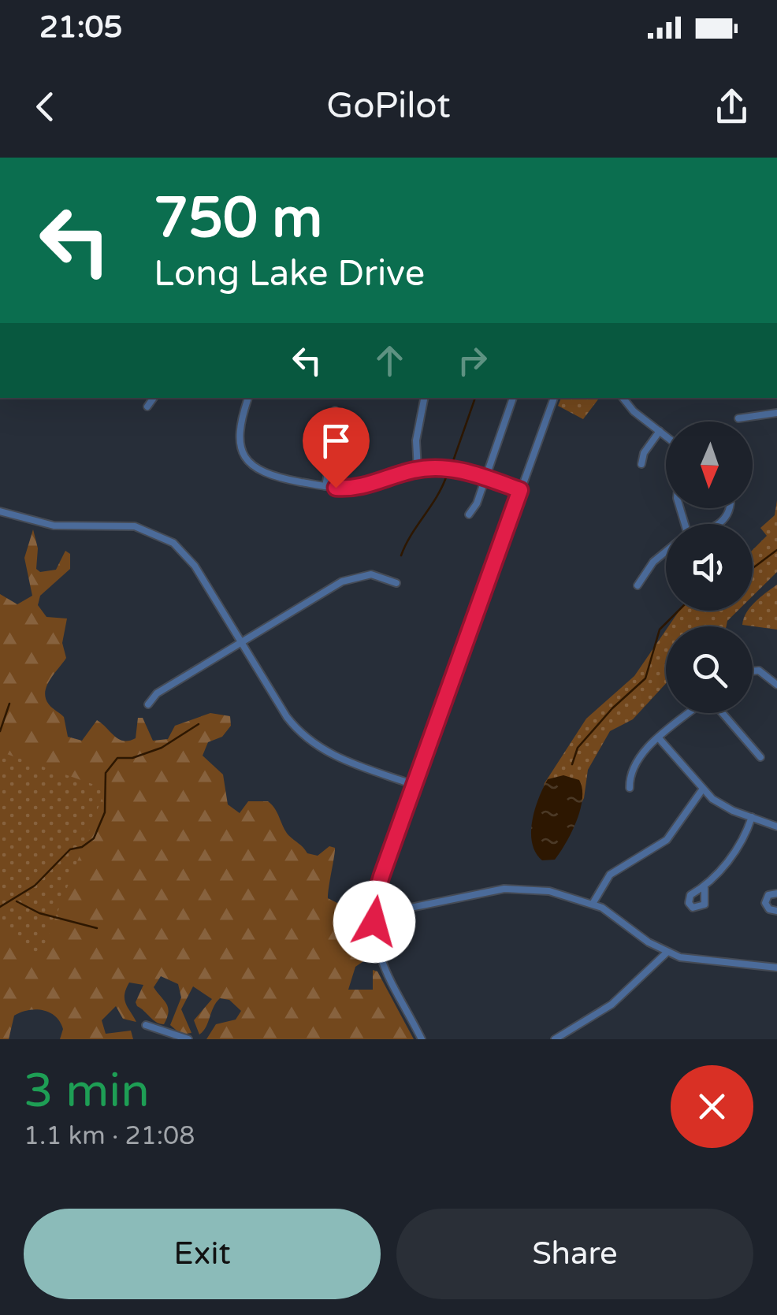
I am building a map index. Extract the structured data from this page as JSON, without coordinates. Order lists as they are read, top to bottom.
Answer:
{
  "north": "bottom",
  "page": {
    "status": "21:05",
    "header": "GoPilot",
    "turn": ["750 m", "Long Lake Drive"],
    "heading": ["3 min", "1.1 km · 21:08"],
    "buttons": ["Exit", "Share"]
  }
}
